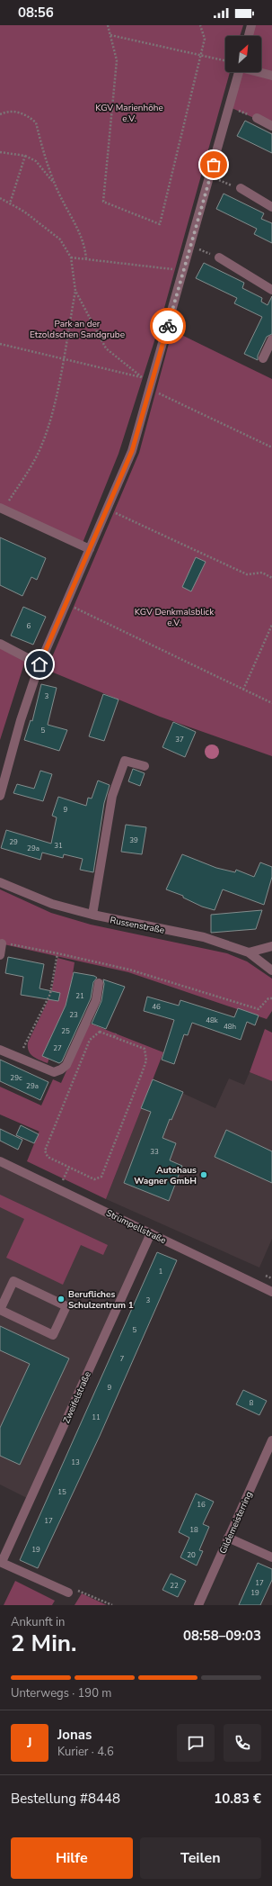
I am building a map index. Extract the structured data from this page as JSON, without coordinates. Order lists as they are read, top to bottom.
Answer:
{
  "streets": {
    "street": [
      "Russenstraße",
      "Strümpellstraße",
      "Zweifelstraße",
      "Gildemeisterring"
    ]
  },
  "crossings": [
    ["Strümpellstraße", "Zweifelstraße"]
  ],
  "parks": ["KGV Marienhöhe e.V.", "Park an der Etzoldschen Sandgrube", "KGV Denkmalsblick e.V."],
  "places": ["Autohaus Wagner GmbH", "Berufliches Schulzentrum 1"],
  "house_numbers": [
    "6",
    "3",
    "5",
    "37",
    "9",
    "39",
    "29",
    "31",
    "29a",
    "21",
    "46",
    "23",
    "48k",
    "48h",
    "25",
    "27",
    "29c",
    "29a",
    "33",
    "1",
    "3",
    "5",
    "7",
    "9",
    "8",
    "11",
    "13",
    "15",
    "16",
    "17",
    "18",
    "19",
    "20",
    "17",
    "22",
    "19"
  ],
  "north": "top right",
  "page": {
    "status": "08:56",
    "heading": ["2 Min.", "Ankunft in", "08:58–09:03"],
    "panel": [
      "Jonas",
      "Kurier · 4.6",
      "Bestellung #8448",
      "10.83 €"
    ],
    "bar": "Unterwegs · 190 m",
    "round": "J",
    "buttons": ["Hilfe", "Teilen"]
  }
}
